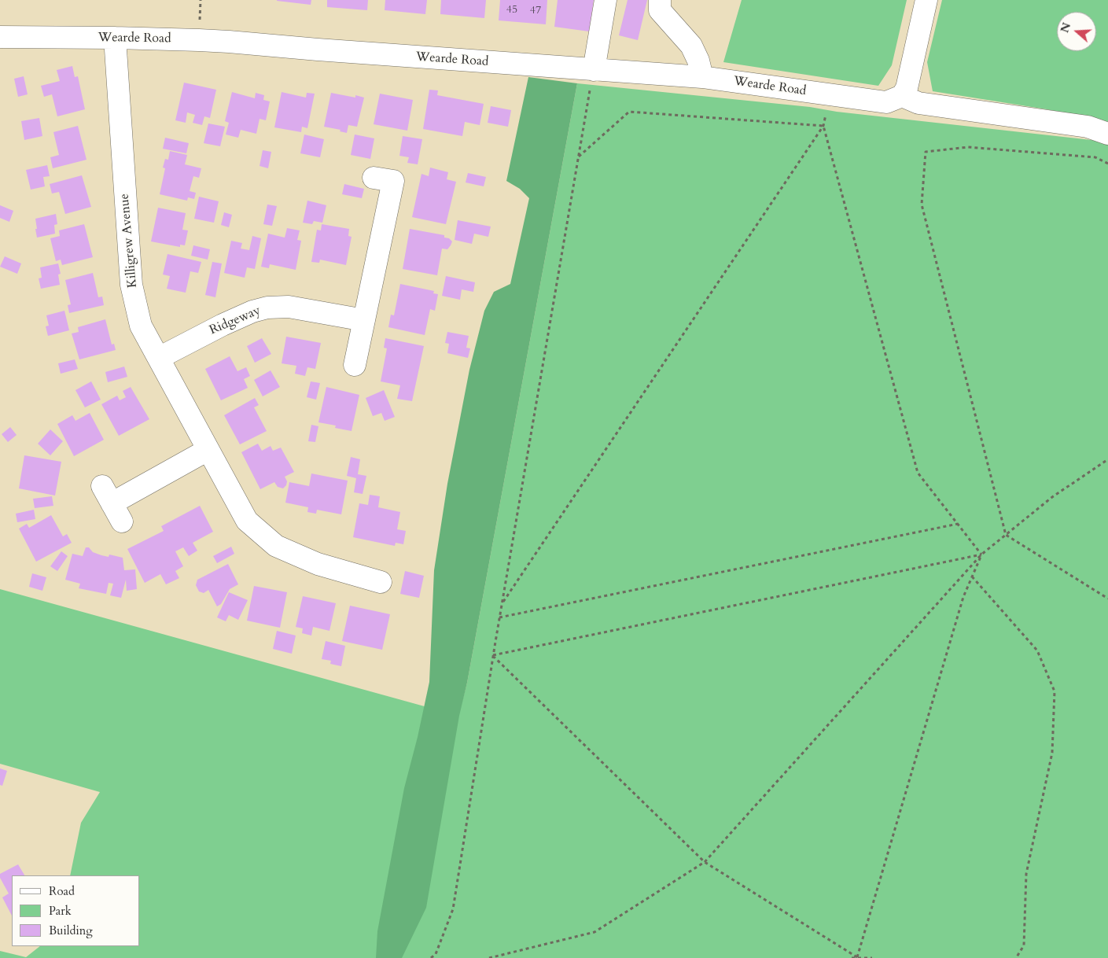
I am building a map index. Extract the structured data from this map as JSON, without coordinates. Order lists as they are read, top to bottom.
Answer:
{
  "streets": {
    "street": ["Wearde Road", "Killigrew Avenue", "Ridgeway"]
  },
  "crossings": [
    ["Wearde Road", "Killigrew Avenue"],
    ["Killigrew Avenue", "Ridgeway"]
  ],
  "house_numbers": ["45", "47"],
  "legend": ["Road", "Park", "Building"],
  "north": "left"
}
